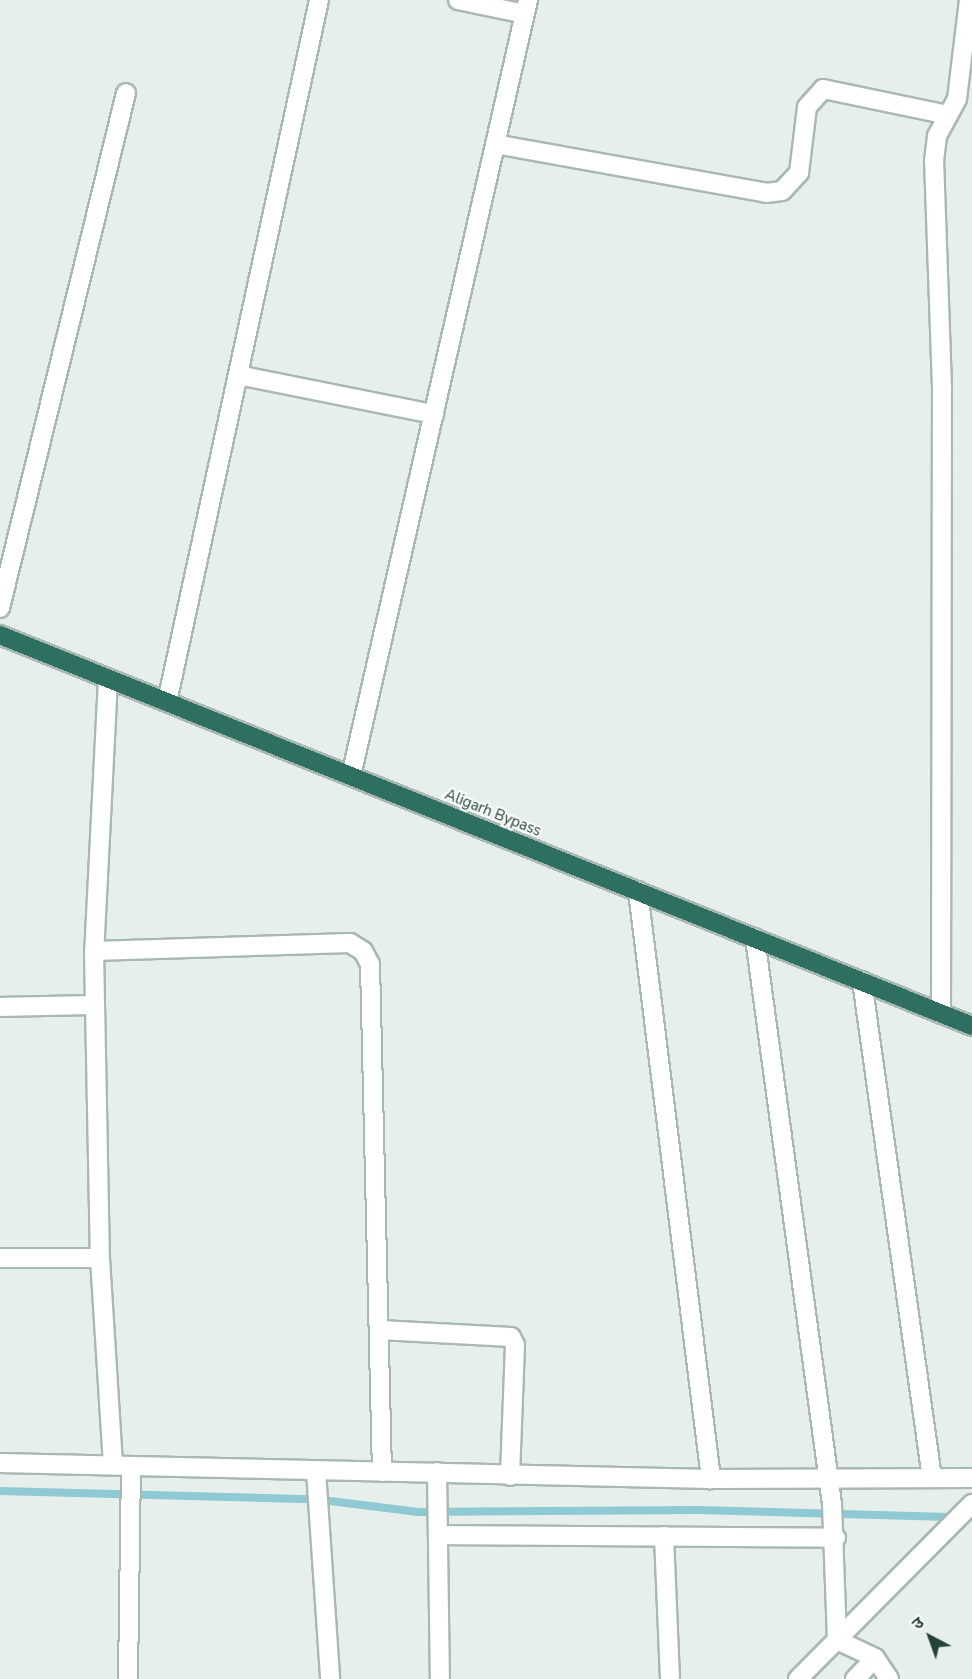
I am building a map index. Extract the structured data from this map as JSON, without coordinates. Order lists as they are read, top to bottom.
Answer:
{
  "streets": {
    "highway": ["Aligarh Bypass"]
  },
  "north": "top left"
}
